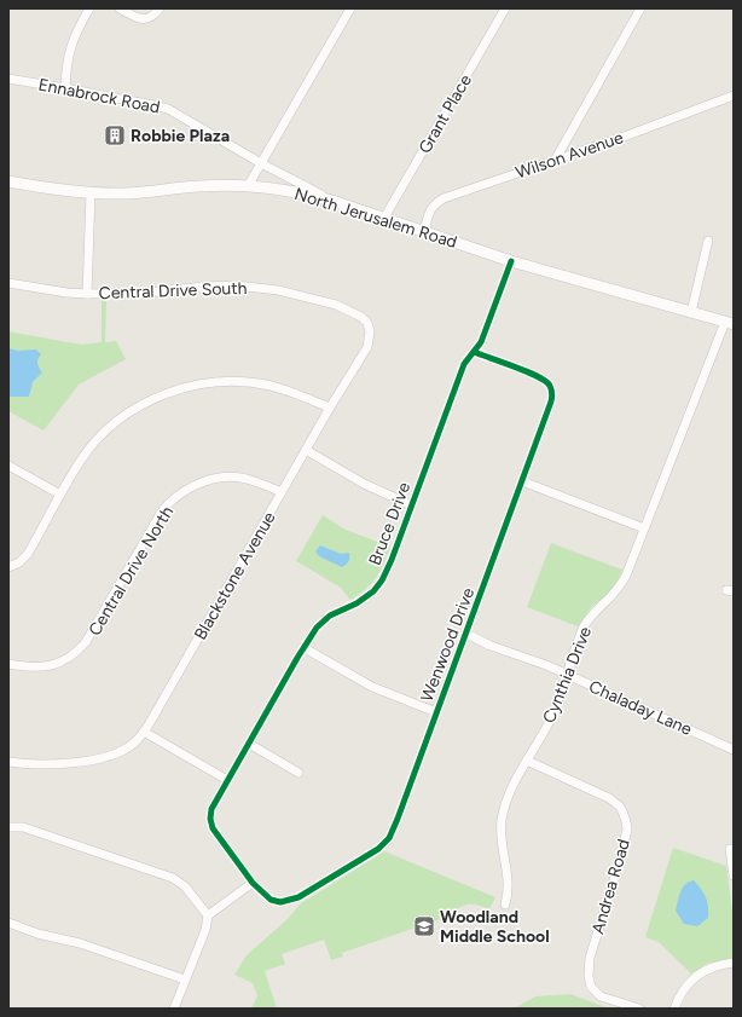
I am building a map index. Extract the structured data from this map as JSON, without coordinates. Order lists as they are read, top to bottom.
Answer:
{
  "streets": {
    "main road": ["North Jerusalem Road"],
    "street": [
      "Ennabrock Road",
      "Grant Place",
      "Wilson Avenue",
      "Central Drive South",
      "Bruce Drive",
      "Central Drive North",
      "Blackstone Avenue",
      "Wenwood Drive",
      "Cynthia Drive",
      "Chaladay Lane",
      "Andrea Road"
    ]
  },
  "crossings": [
    ["Ennabrock Road", "North Jerusalem Road"],
    ["Grant Place", "North Jerusalem Road"],
    ["Wilson Avenue", "North Jerusalem Road"],
    ["North Jerusalem Road", "Bruce Drive"],
    ["North Jerusalem Road", "Cynthia Drive"],
    ["Central Drive South", "Blackstone Avenue"],
    ["Bruce Drive", "Wenwood Drive"],
    ["Central Drive North", "Blackstone Avenue"],
    ["Wenwood Drive", "Chaladay Lane"],
    ["Cynthia Drive", "Chaladay Lane"],
    ["Cynthia Drive", "Andrea Road"]
  ],
  "places": {
    "building": ["Robbie Plaza"],
    "school or university": ["Woodland Middle School"]
  }
}
